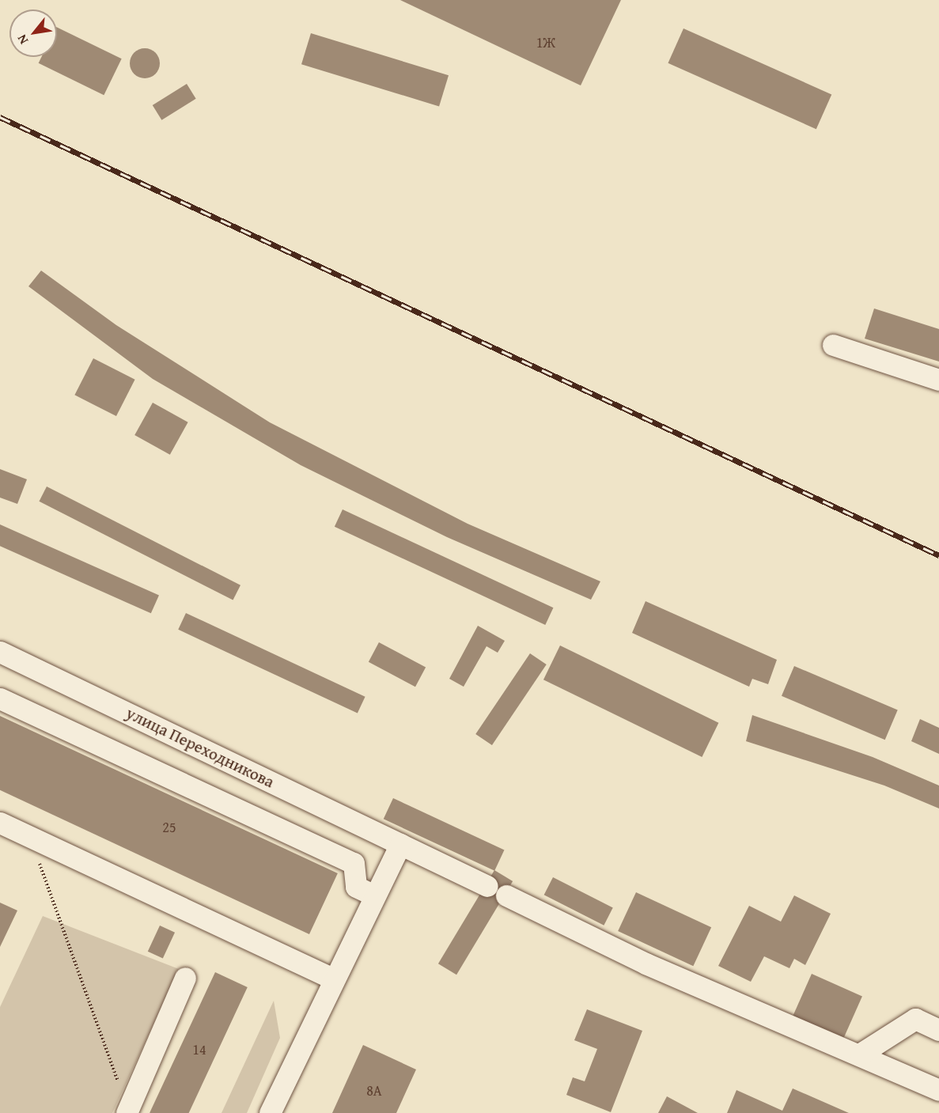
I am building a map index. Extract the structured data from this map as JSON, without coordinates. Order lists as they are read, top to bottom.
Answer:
{
  "streets": {
    "street": ["улица Переходникова"]
  },
  "house_numbers": [
    "1Ж",
    "25",
    "14",
    "8А"
  ],
  "north": "bottom left"
}
